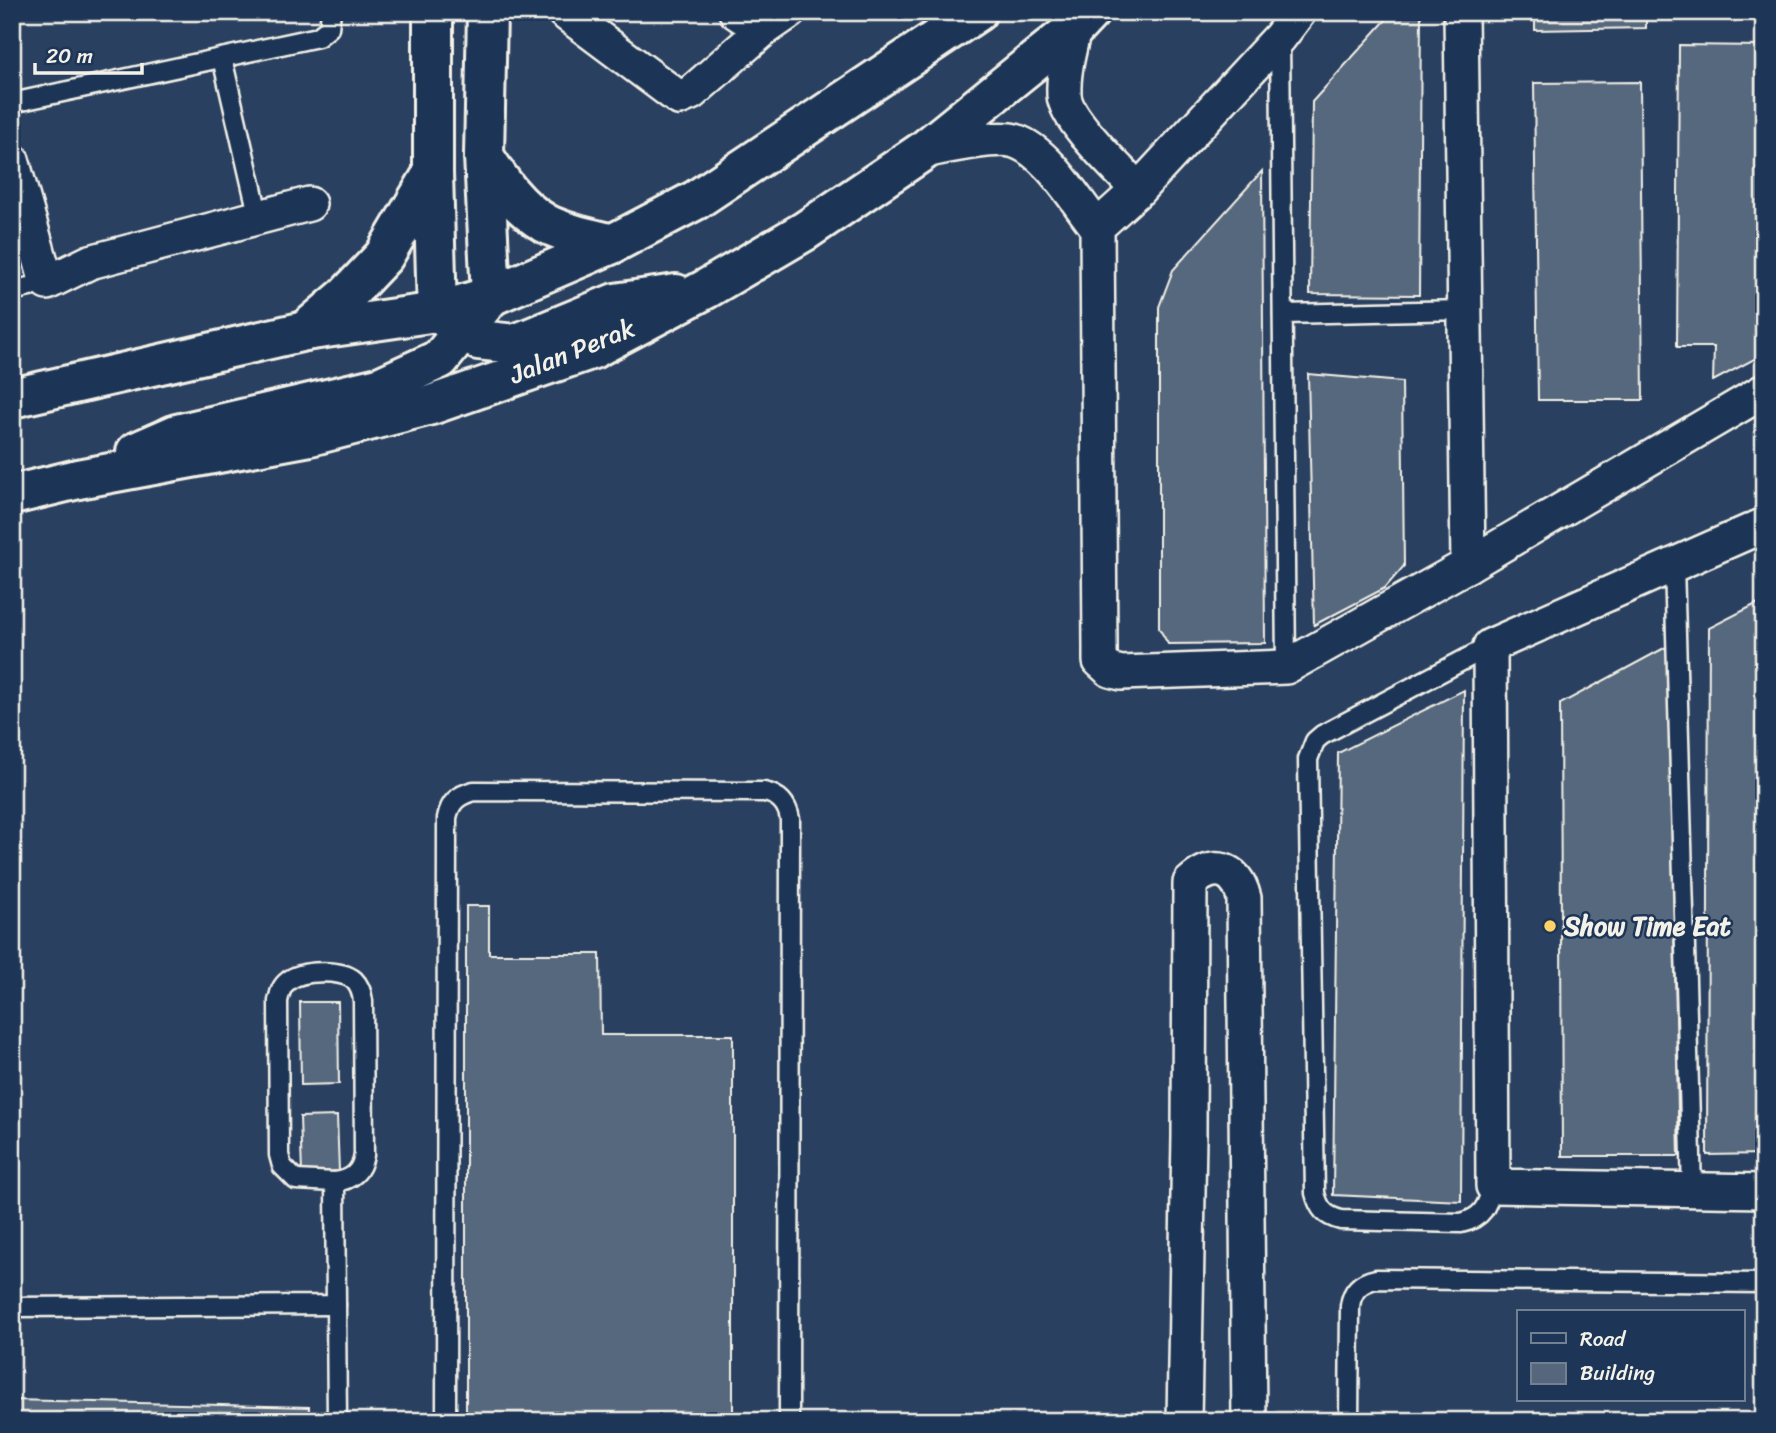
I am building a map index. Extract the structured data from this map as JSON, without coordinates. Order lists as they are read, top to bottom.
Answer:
{
  "streets": {
    "main road": ["Jalan Perak"]
  },
  "places": ["Show Time Eat"],
  "legend": ["Road", "Building"],
  "scale_bar": "20 m"
}
